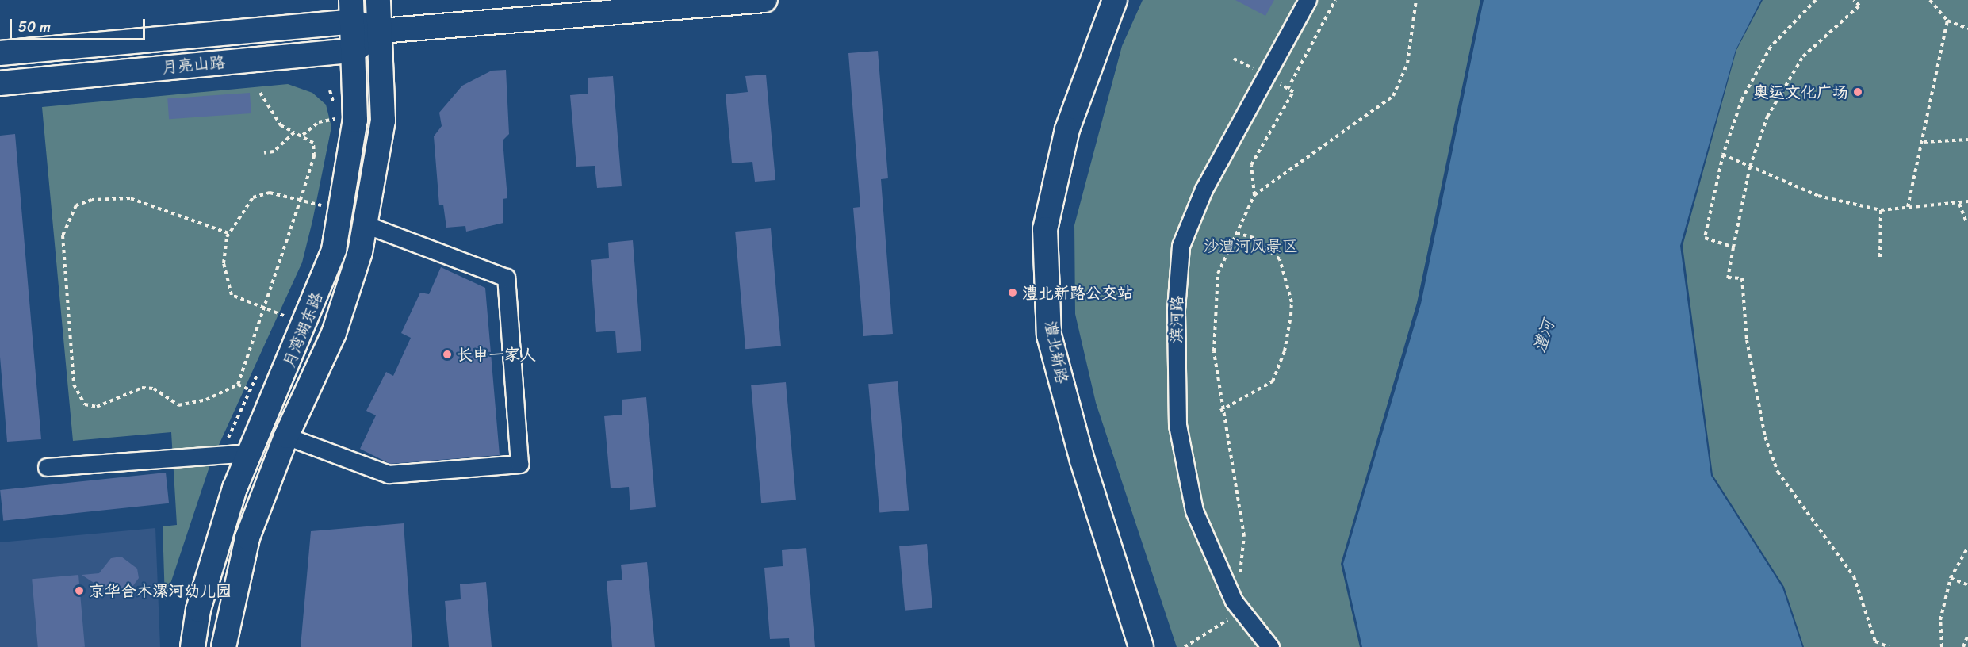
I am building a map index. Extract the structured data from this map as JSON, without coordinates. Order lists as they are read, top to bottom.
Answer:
{
  "streets": {
    "street": [
      "月亮山路",
      "滨河路",
      "月湾湖东路",
      "澧北新路"
    ]
  },
  "crossings": [
    ["月亮山路", "月湾湖东路"]
  ],
  "water": ["澧河"],
  "parks": ["沙澧河风景区"],
  "places": [
    "奥运文化广场",
    "澧北新路公交站",
    "长申一家人",
    "京华合木漯河幼儿园"
  ],
  "scale_bar": "50 m"
}
